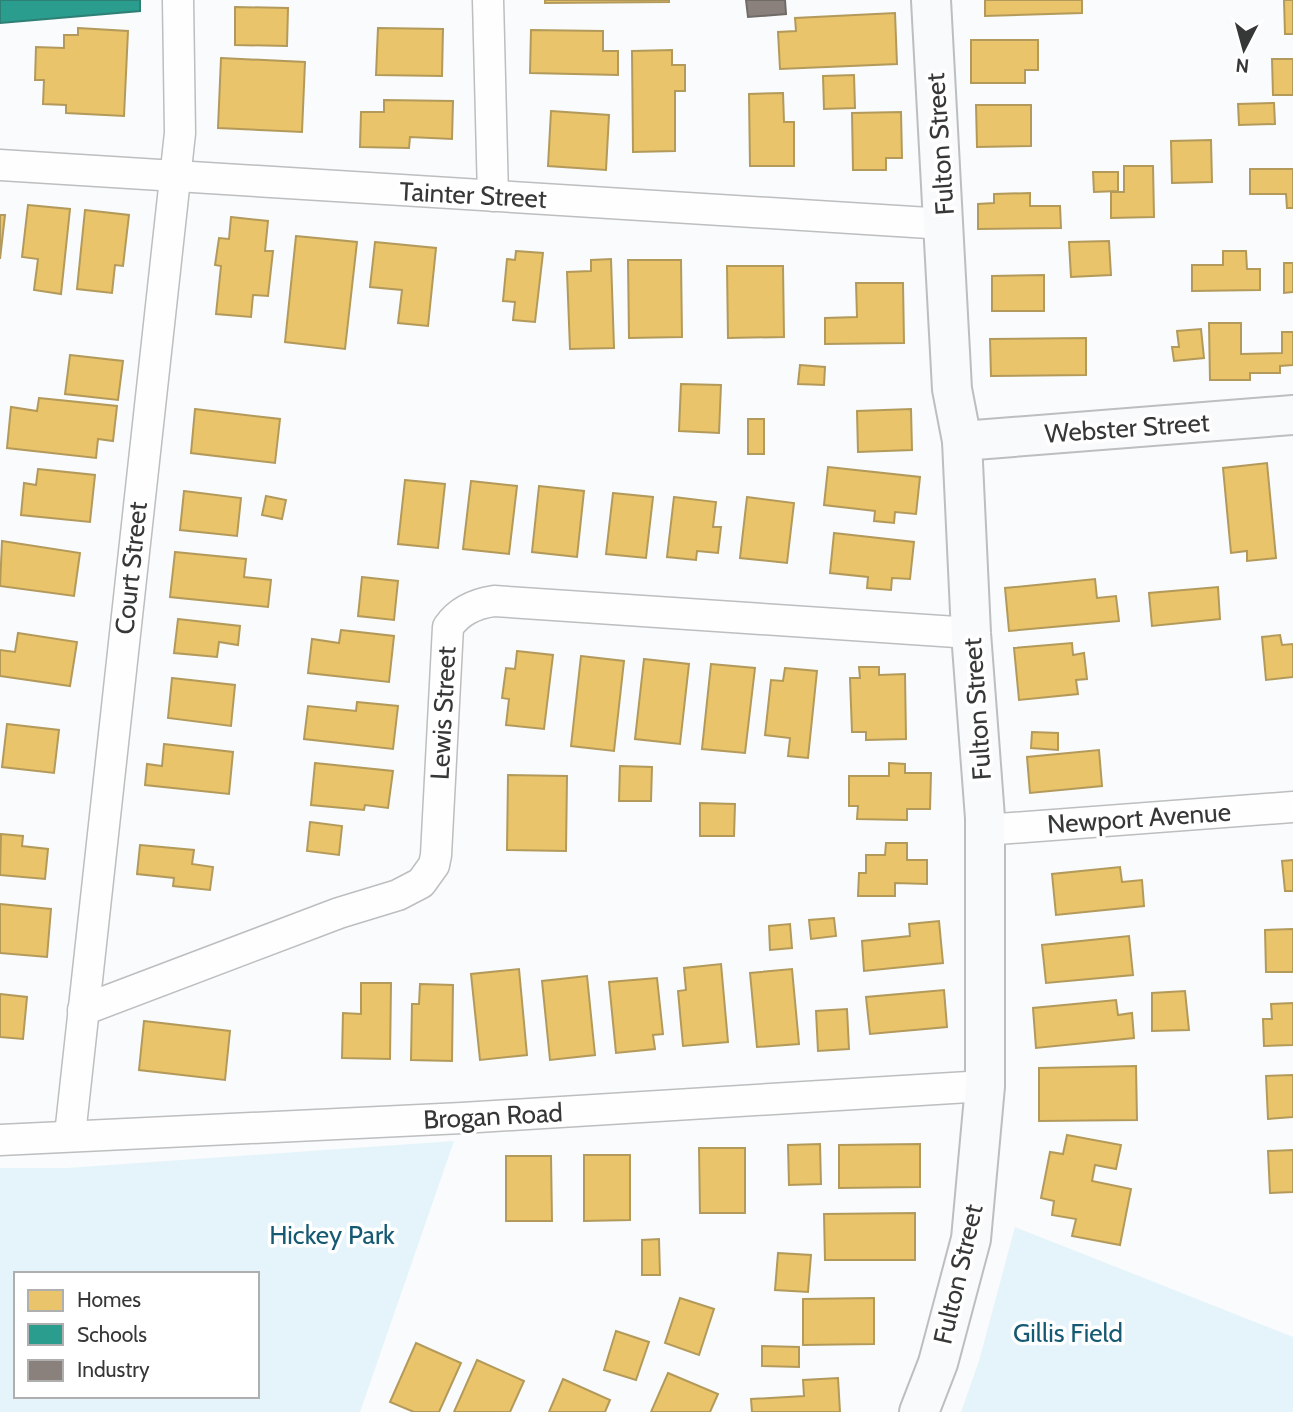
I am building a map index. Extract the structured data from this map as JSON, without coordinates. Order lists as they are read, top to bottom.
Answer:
{
  "streets": {
    "street": [
      "Fulton Street",
      "Tainter Street",
      "Webster Street",
      "Court Street",
      "Lewis Street",
      "Newport Avenue",
      "Brogan Road"
    ]
  },
  "crossings": [
    ["Fulton Street", "Tainter Street"],
    ["Fulton Street", "Webster Street"],
    ["Fulton Street", "Lewis Street"],
    ["Fulton Street", "Newport Avenue"],
    ["Fulton Street", "Brogan Road"],
    ["Tainter Street", "Court Street"],
    ["Court Street", "Lewis Street"],
    ["Court Street", "Brogan Road"]
  ],
  "parks": ["Hickey Park", "Gillis Field"],
  "legend": ["Homes", "Schools", "Industry"],
  "north": "bottom"
}
